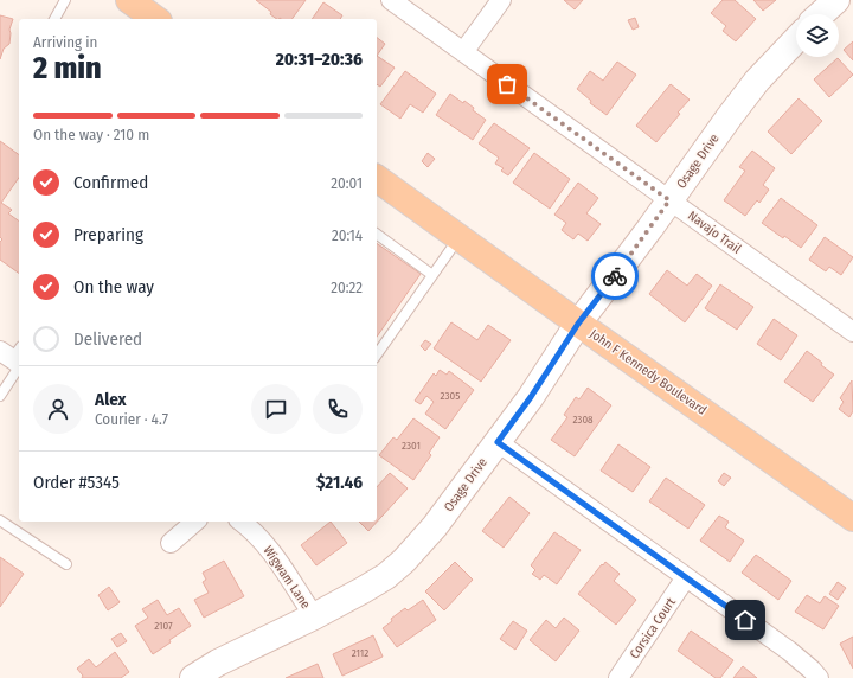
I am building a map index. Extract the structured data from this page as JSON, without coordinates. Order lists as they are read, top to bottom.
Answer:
{
  "streets": {
    "main road": ["John F Kennedy Boulevard"],
    "street": [
      "Osage Drive",
      "Navajo Trail",
      "Wigwam Lane",
      "Corsica Court"
    ]
  },
  "crossings": [
    ["Osage Drive", "Navajo Trail"],
    ["Osage Drive", "John F Kennedy Boulevard"],
    ["Osage Drive", "Wigwam Lane"]
  ],
  "house_numbers": [
    "2305",
    "2308",
    "2301",
    "2107",
    "2112"
  ],
  "page": {
    "heading": ["2 min", "Arriving in", "20:31–20:36"],
    "panel": [
      "Alex",
      "Courier · 4.7",
      "Order #5345",
      "$21.46"
    ],
    "bar": "On the way · 210 m",
    "list": [
      ["Confirmed", "20:01"],
      ["Preparing", "20:14"],
      ["On the way", "20:22"],
      "Delivered"
    ]
  }
}
